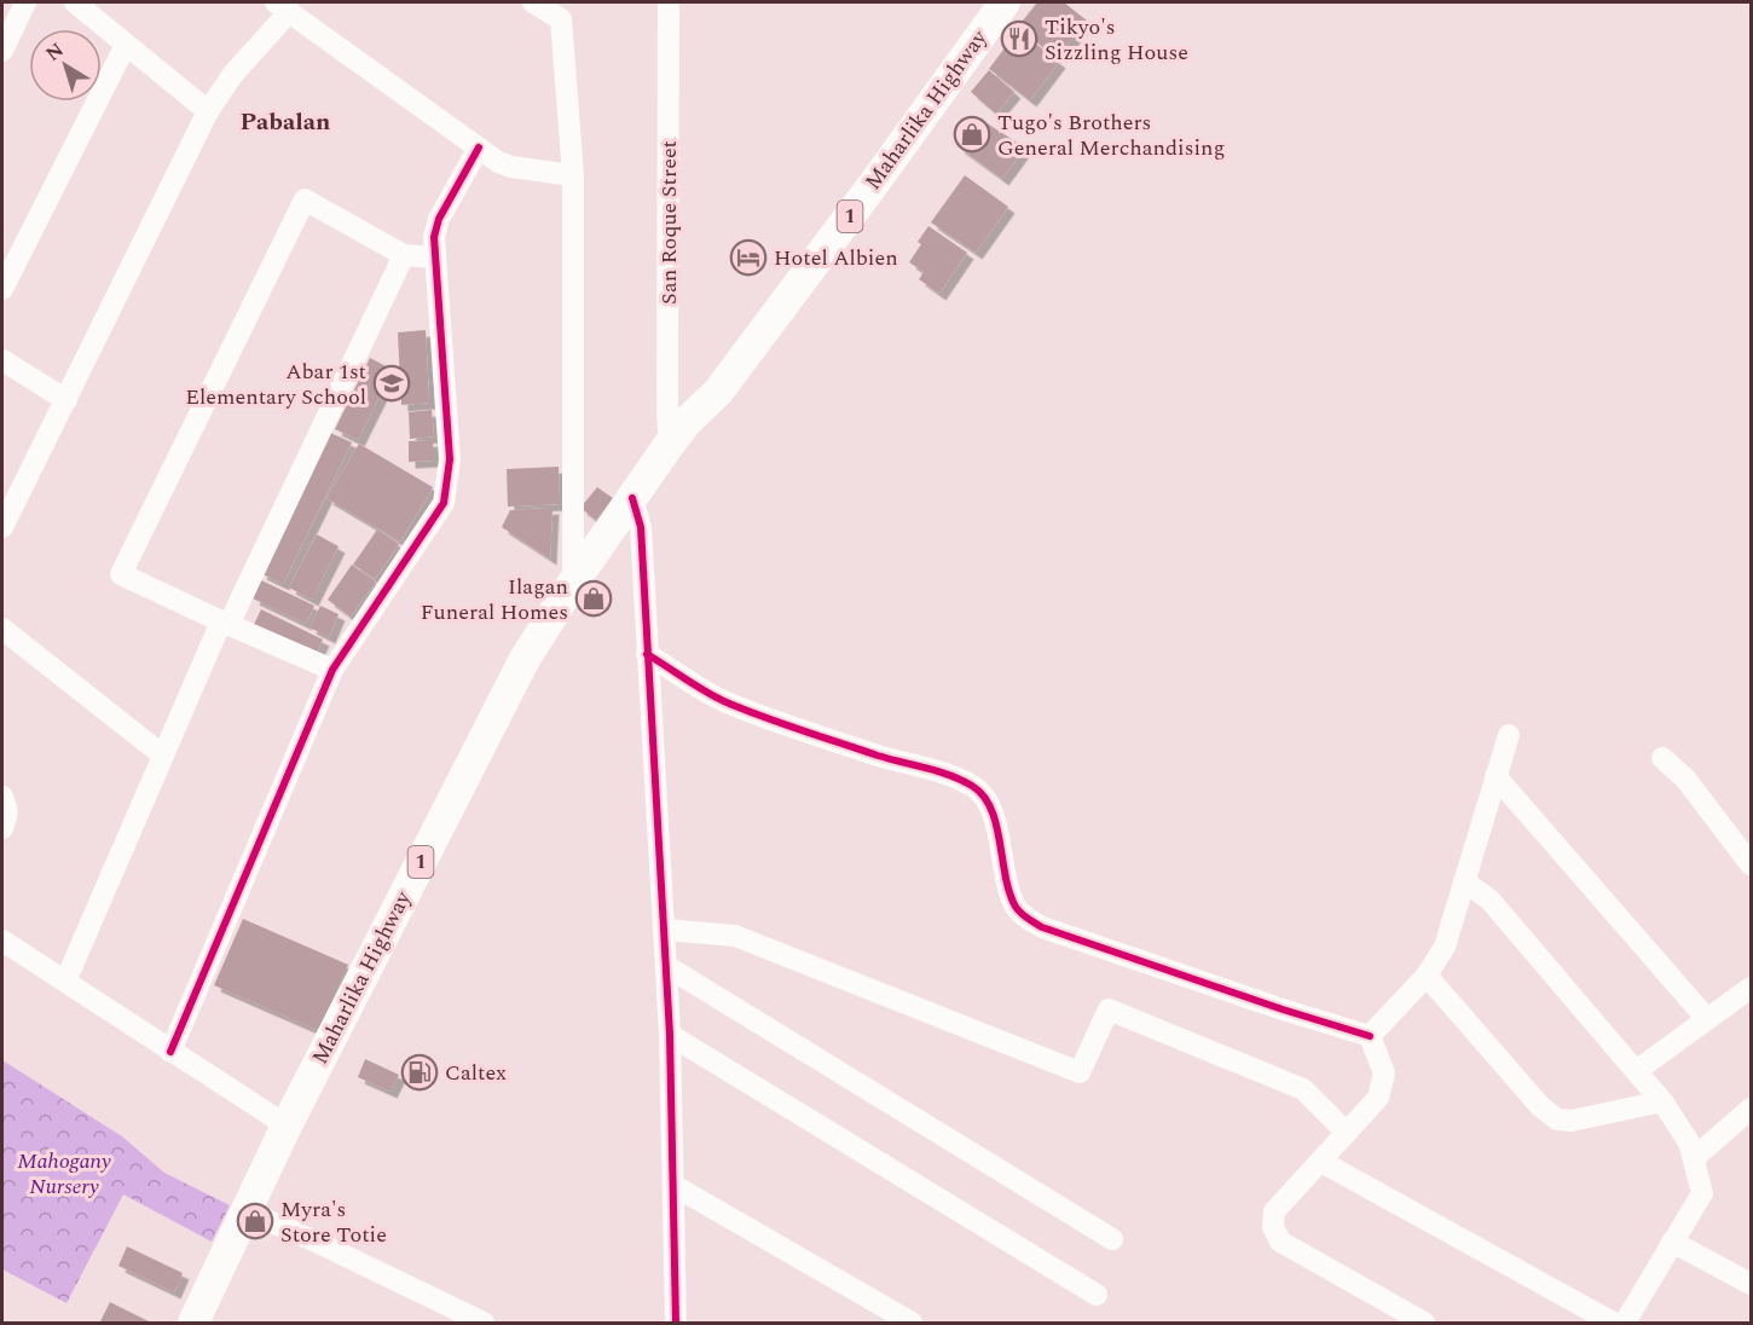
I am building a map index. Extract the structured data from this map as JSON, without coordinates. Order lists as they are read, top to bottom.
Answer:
{
  "streets": {
    "highway": ["Maharlika Highway", "1"],
    "street": ["San Roque Street"]
  },
  "crossings": [
    ["Maharlika Highway", "San Roque Street"]
  ],
  "districts": ["Pabalan"],
  "parks": ["Mahogany Nursery"],
  "places": {
    "restaurant": ["Tikyo's Sizzling House"],
    "shop": ["Tugo's Brothers General Merchandising", "Ilagan Funeral Homes", "Myra's Store Totie"],
    "hotel": ["Hotel Albien"],
    "school or university": ["Abar 1st Elementary School"],
    "fuel station": ["Caltex"]
  },
  "north": "top left"
}
